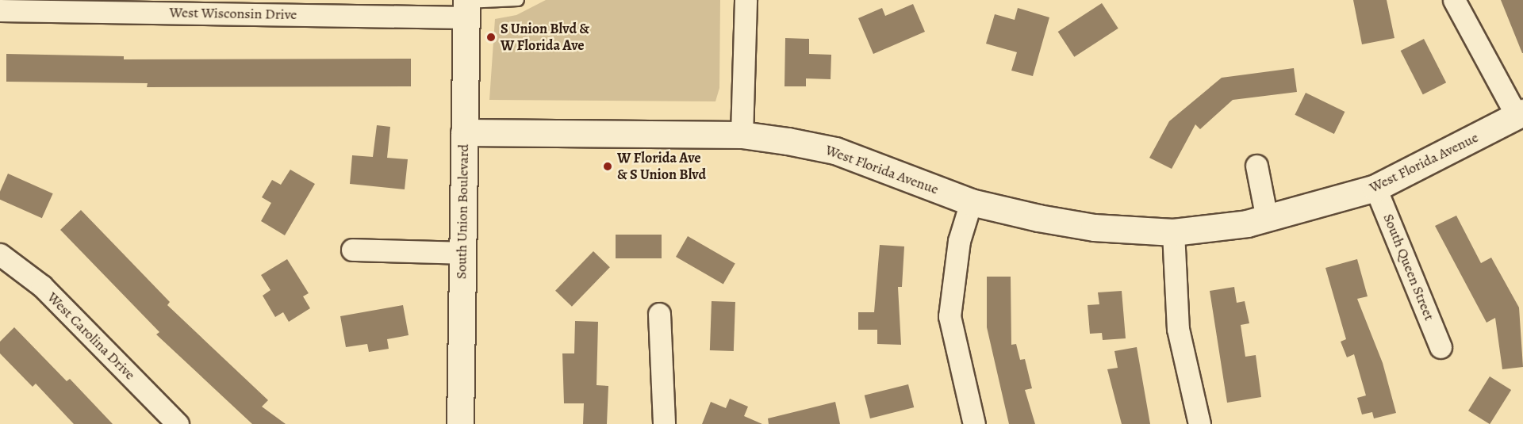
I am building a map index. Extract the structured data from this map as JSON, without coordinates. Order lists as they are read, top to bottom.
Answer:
{
  "streets": {
    "street": [
      "West Wisconsin Drive",
      "West Florida Avenue",
      "South Union Boulevard",
      "South Queen Street",
      "West Carolina Drive"
    ]
  },
  "crossings": [
    ["West Wisconsin Drive", "South Union Boulevard"],
    ["West Florida Avenue", "South Union Boulevard"],
    ["West Florida Avenue", "South Queen Street"]
  ],
  "places": ["S Union Blvd & W Florida Ave", "W Florida Ave & S Union Blvd"]
}
